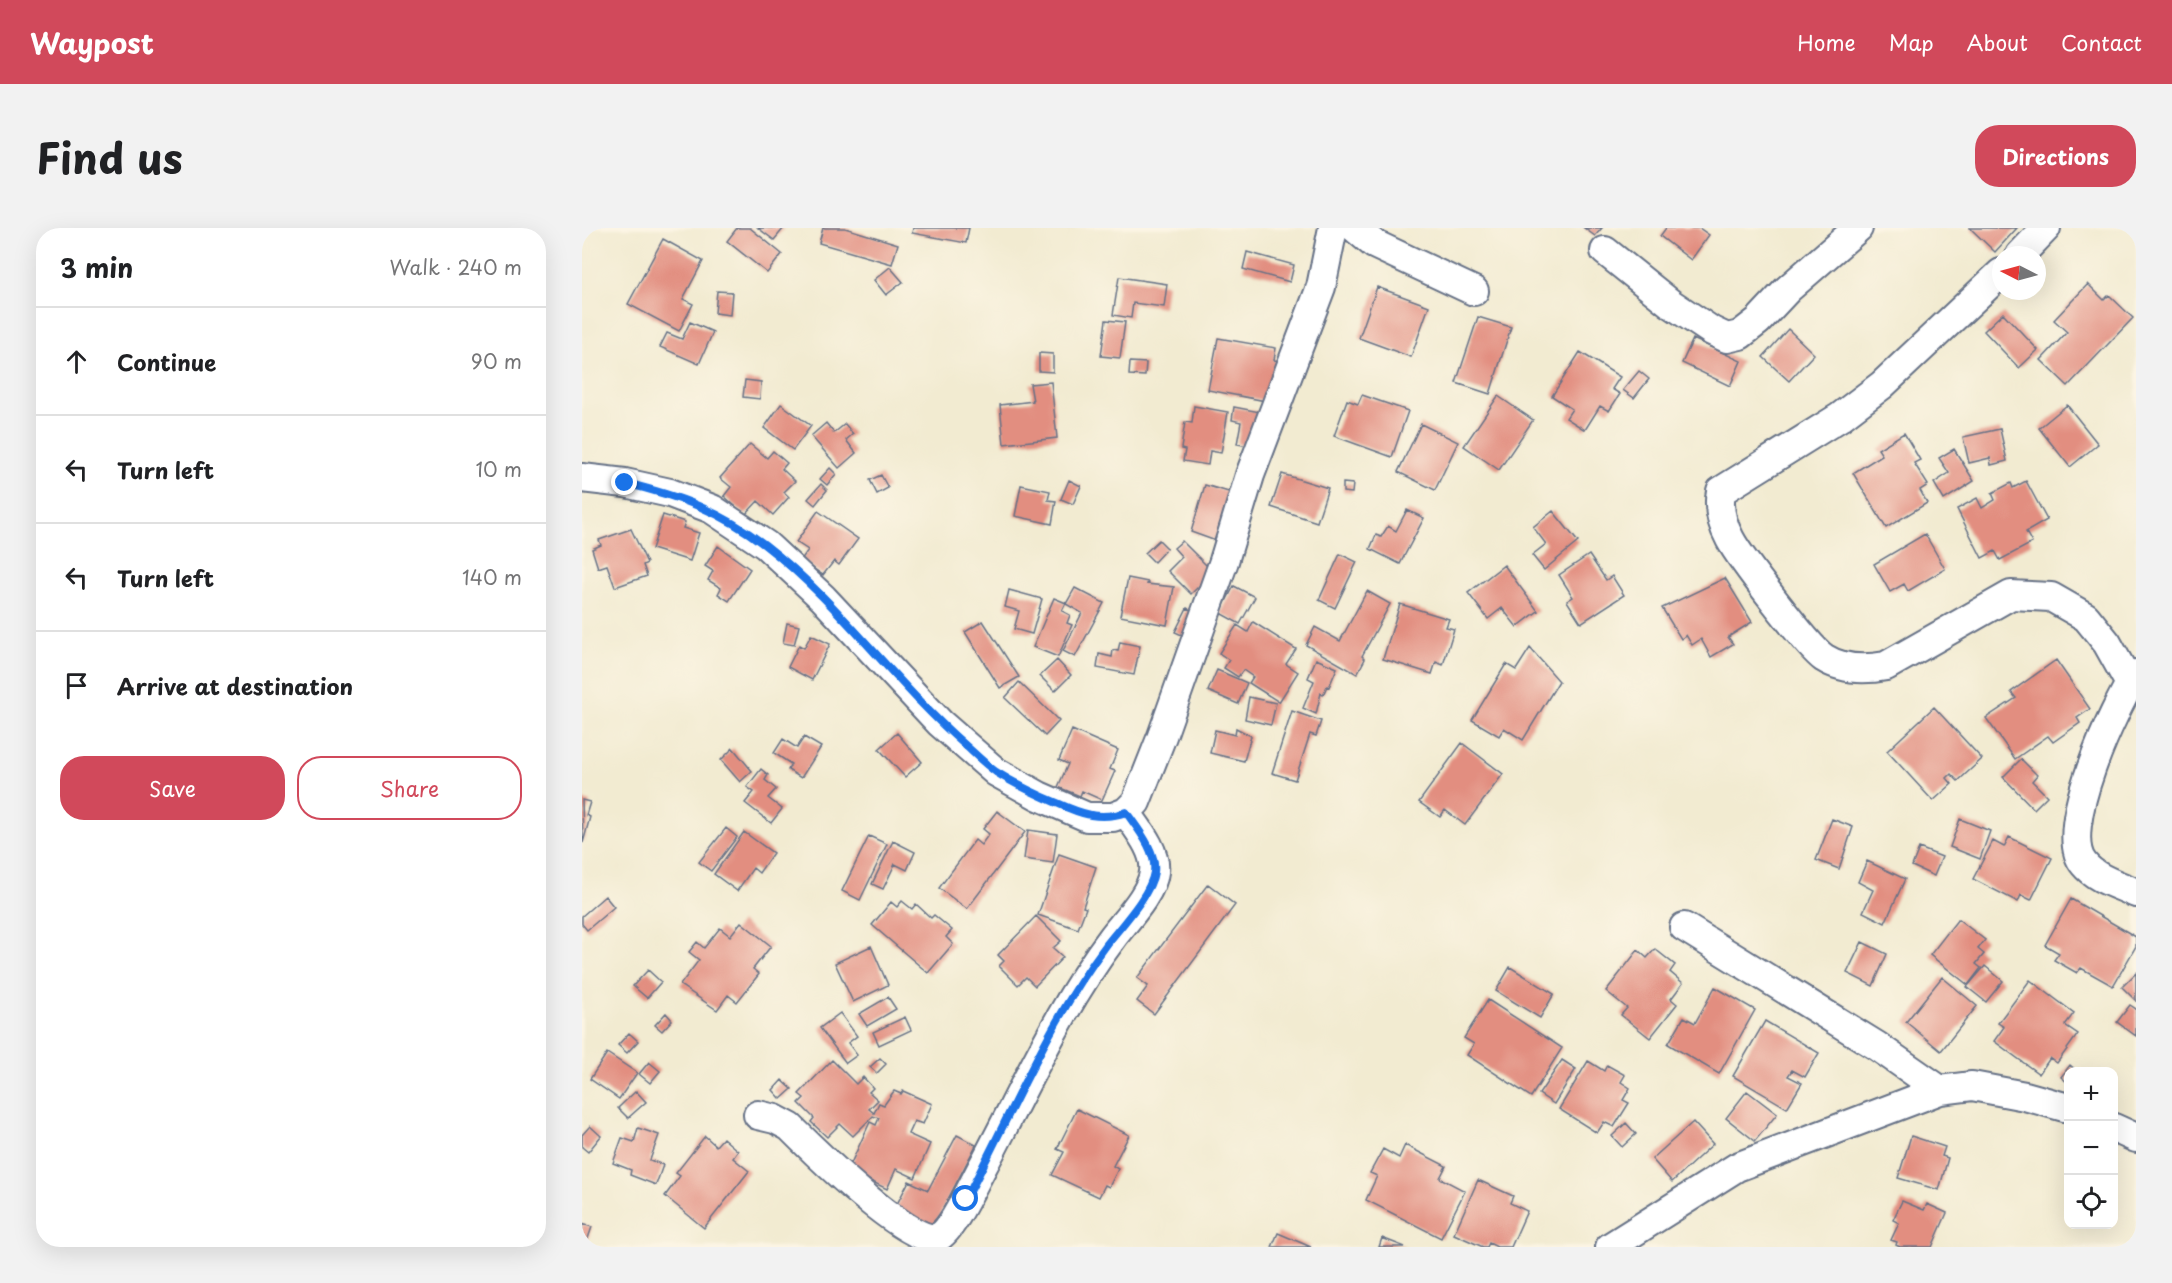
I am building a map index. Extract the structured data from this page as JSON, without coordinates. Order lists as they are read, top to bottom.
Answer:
{
  "north": "left",
  "page": {
    "header": "Waypost",
    "nav": [
      "Home",
      "Map",
      "About",
      "Contact"
    ],
    "title": "Find us",
    "buttons": [
      "Directions",
      ["Save", "Share"]
    ],
    "heading": ["3 min", "Walk · 240 m"],
    "list": [
      ["Continue", "90 m"],
      ["Turn left", "10 m"],
      ["Turn left", "140 m"],
      "Arrive at destination"
    ],
    "map_buttons": ["+", "−"]
  }
}
